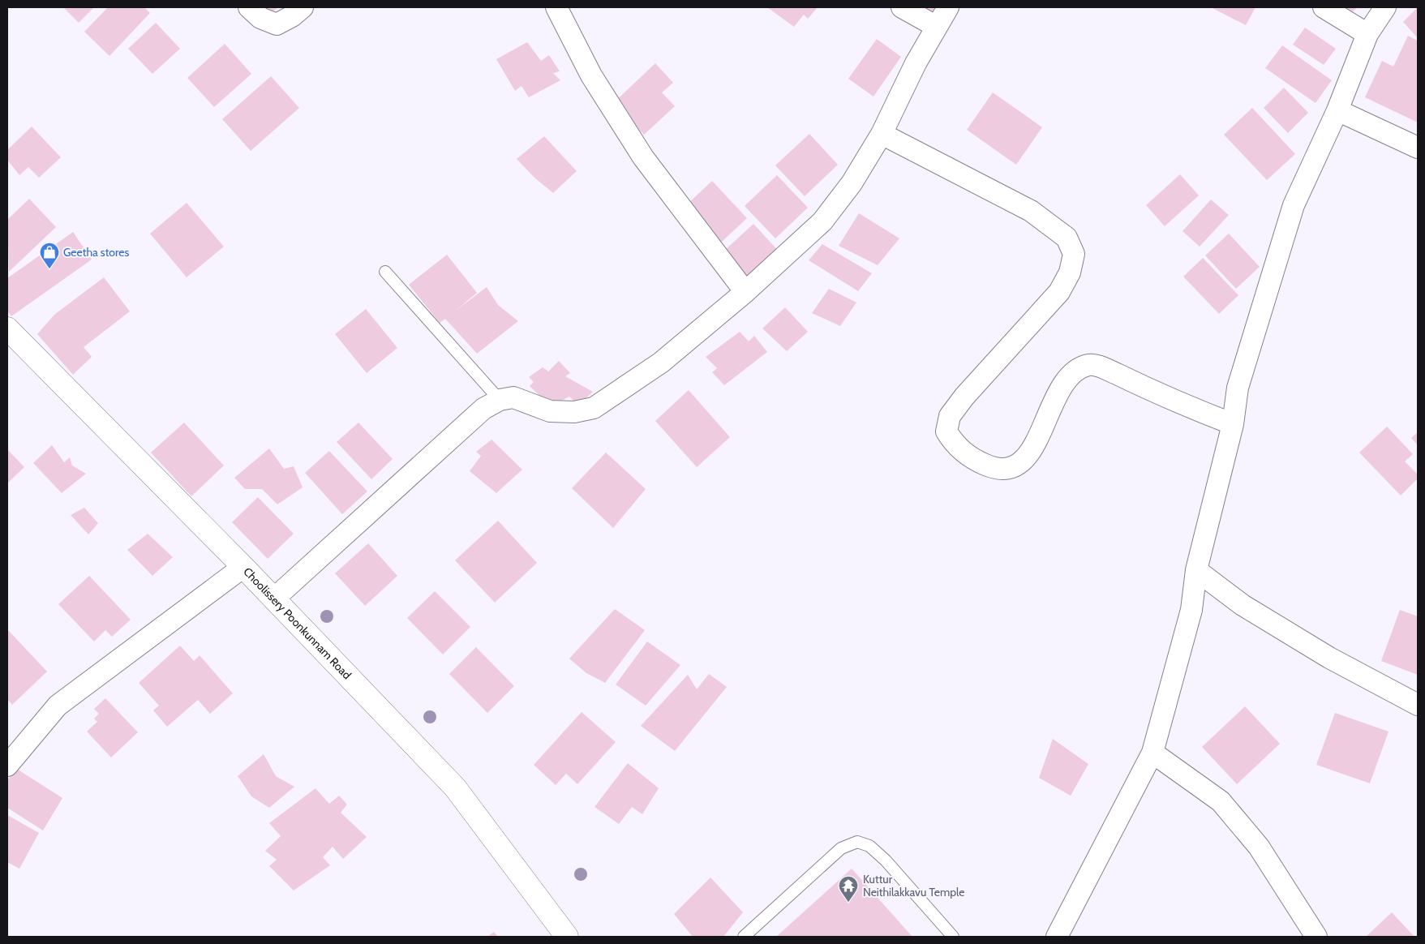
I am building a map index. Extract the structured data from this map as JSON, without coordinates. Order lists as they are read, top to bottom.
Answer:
{
  "streets": {
    "street": ["Choolissery Poonkunnam Road"]
  },
  "places": {
    "shop": ["Geetha stores"],
    "temple": ["Kuttur Neithilakkavu Temple"]
  }
}
